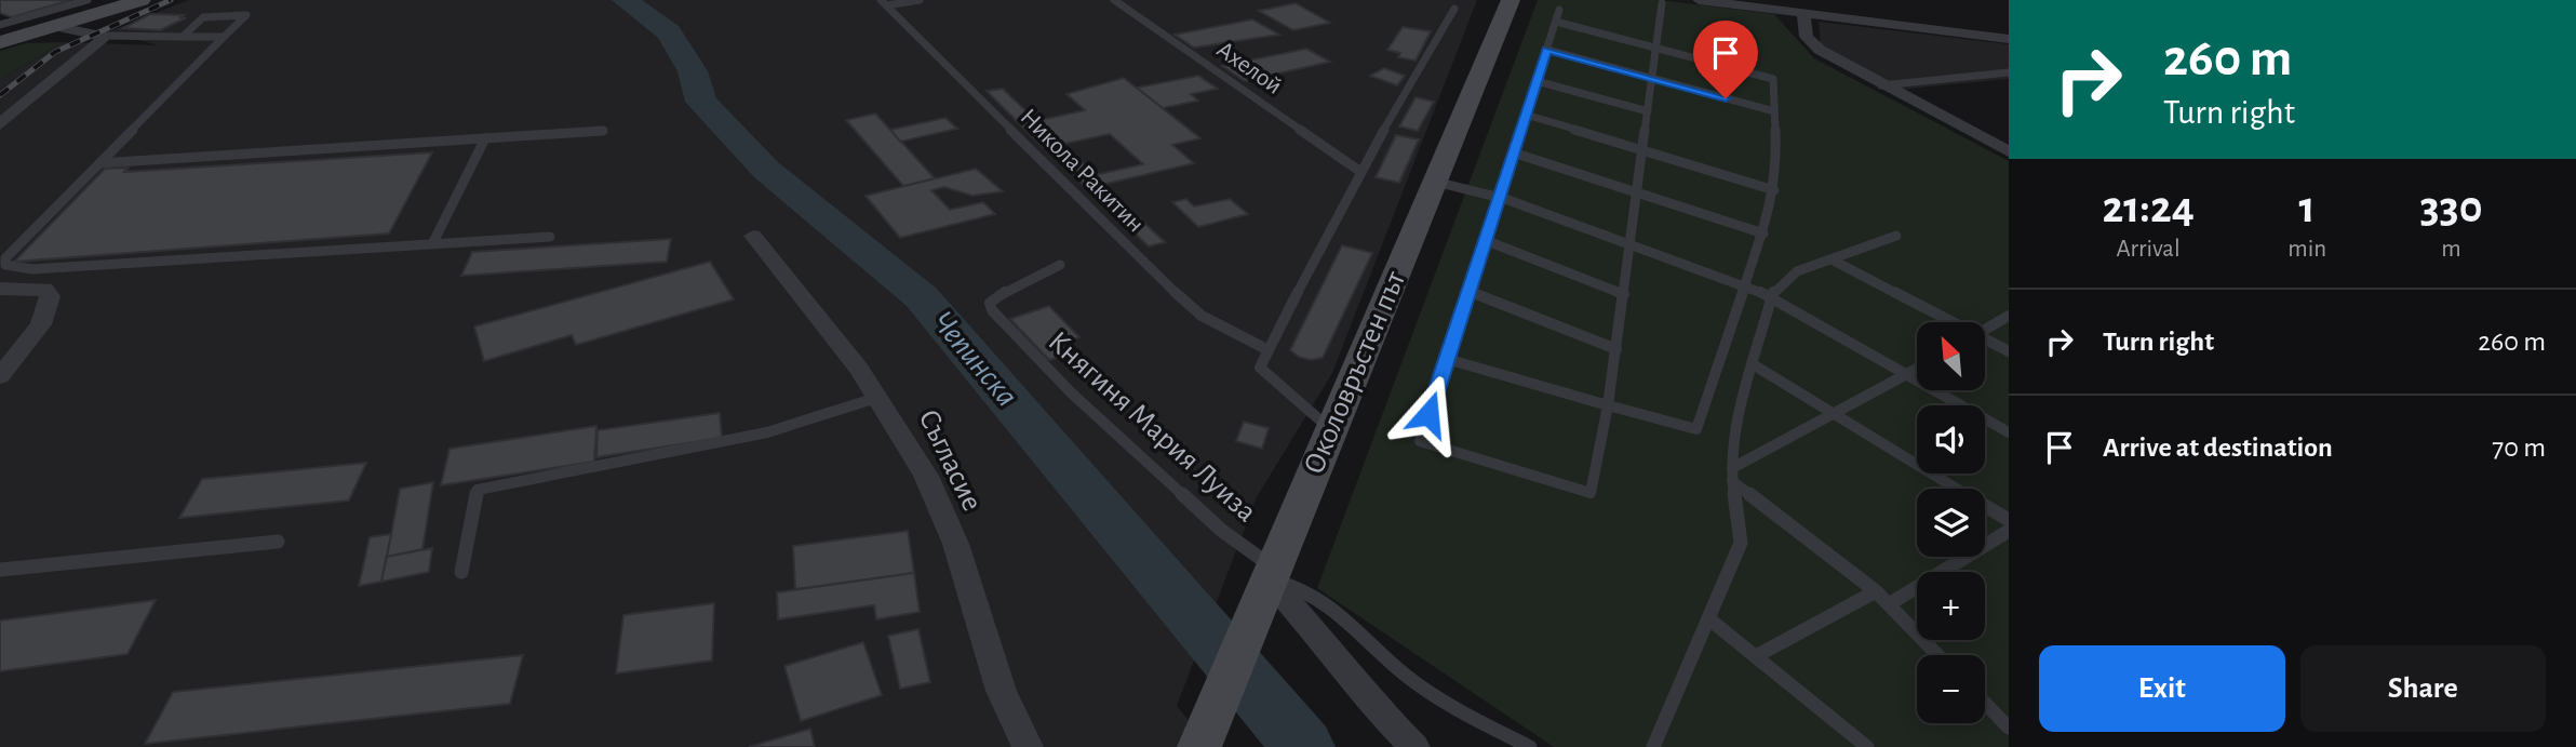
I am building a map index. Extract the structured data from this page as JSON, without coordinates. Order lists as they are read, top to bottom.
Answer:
{
  "streets": {
    "street": ["Околовръстен път", "Съгласие"],
    "lane": ["Ахелой", "Никола Ракитин", "Княгиня Мария Луиза"]
  },
  "crossings": [
    ["Околовръстен път", "Княгиня Мария Луиза"]
  ],
  "water": ["Чепинска"],
  "north": "top left",
  "page": {
    "turn": ["260 m", "Turn right"],
    "eta": [
      "21:24",
      "Arrival",
      "1",
      "min",
      "330",
      "m"
    ],
    "list": [
      {
        "name": "Turn right",
        "value": "260 m"
      },
      {
        "name": "Arrive at destination",
        "value": "70 m"
      }
    ],
    "map_buttons": ["+", "−"],
    "buttons": ["Exit", "Share"]
  }
}
